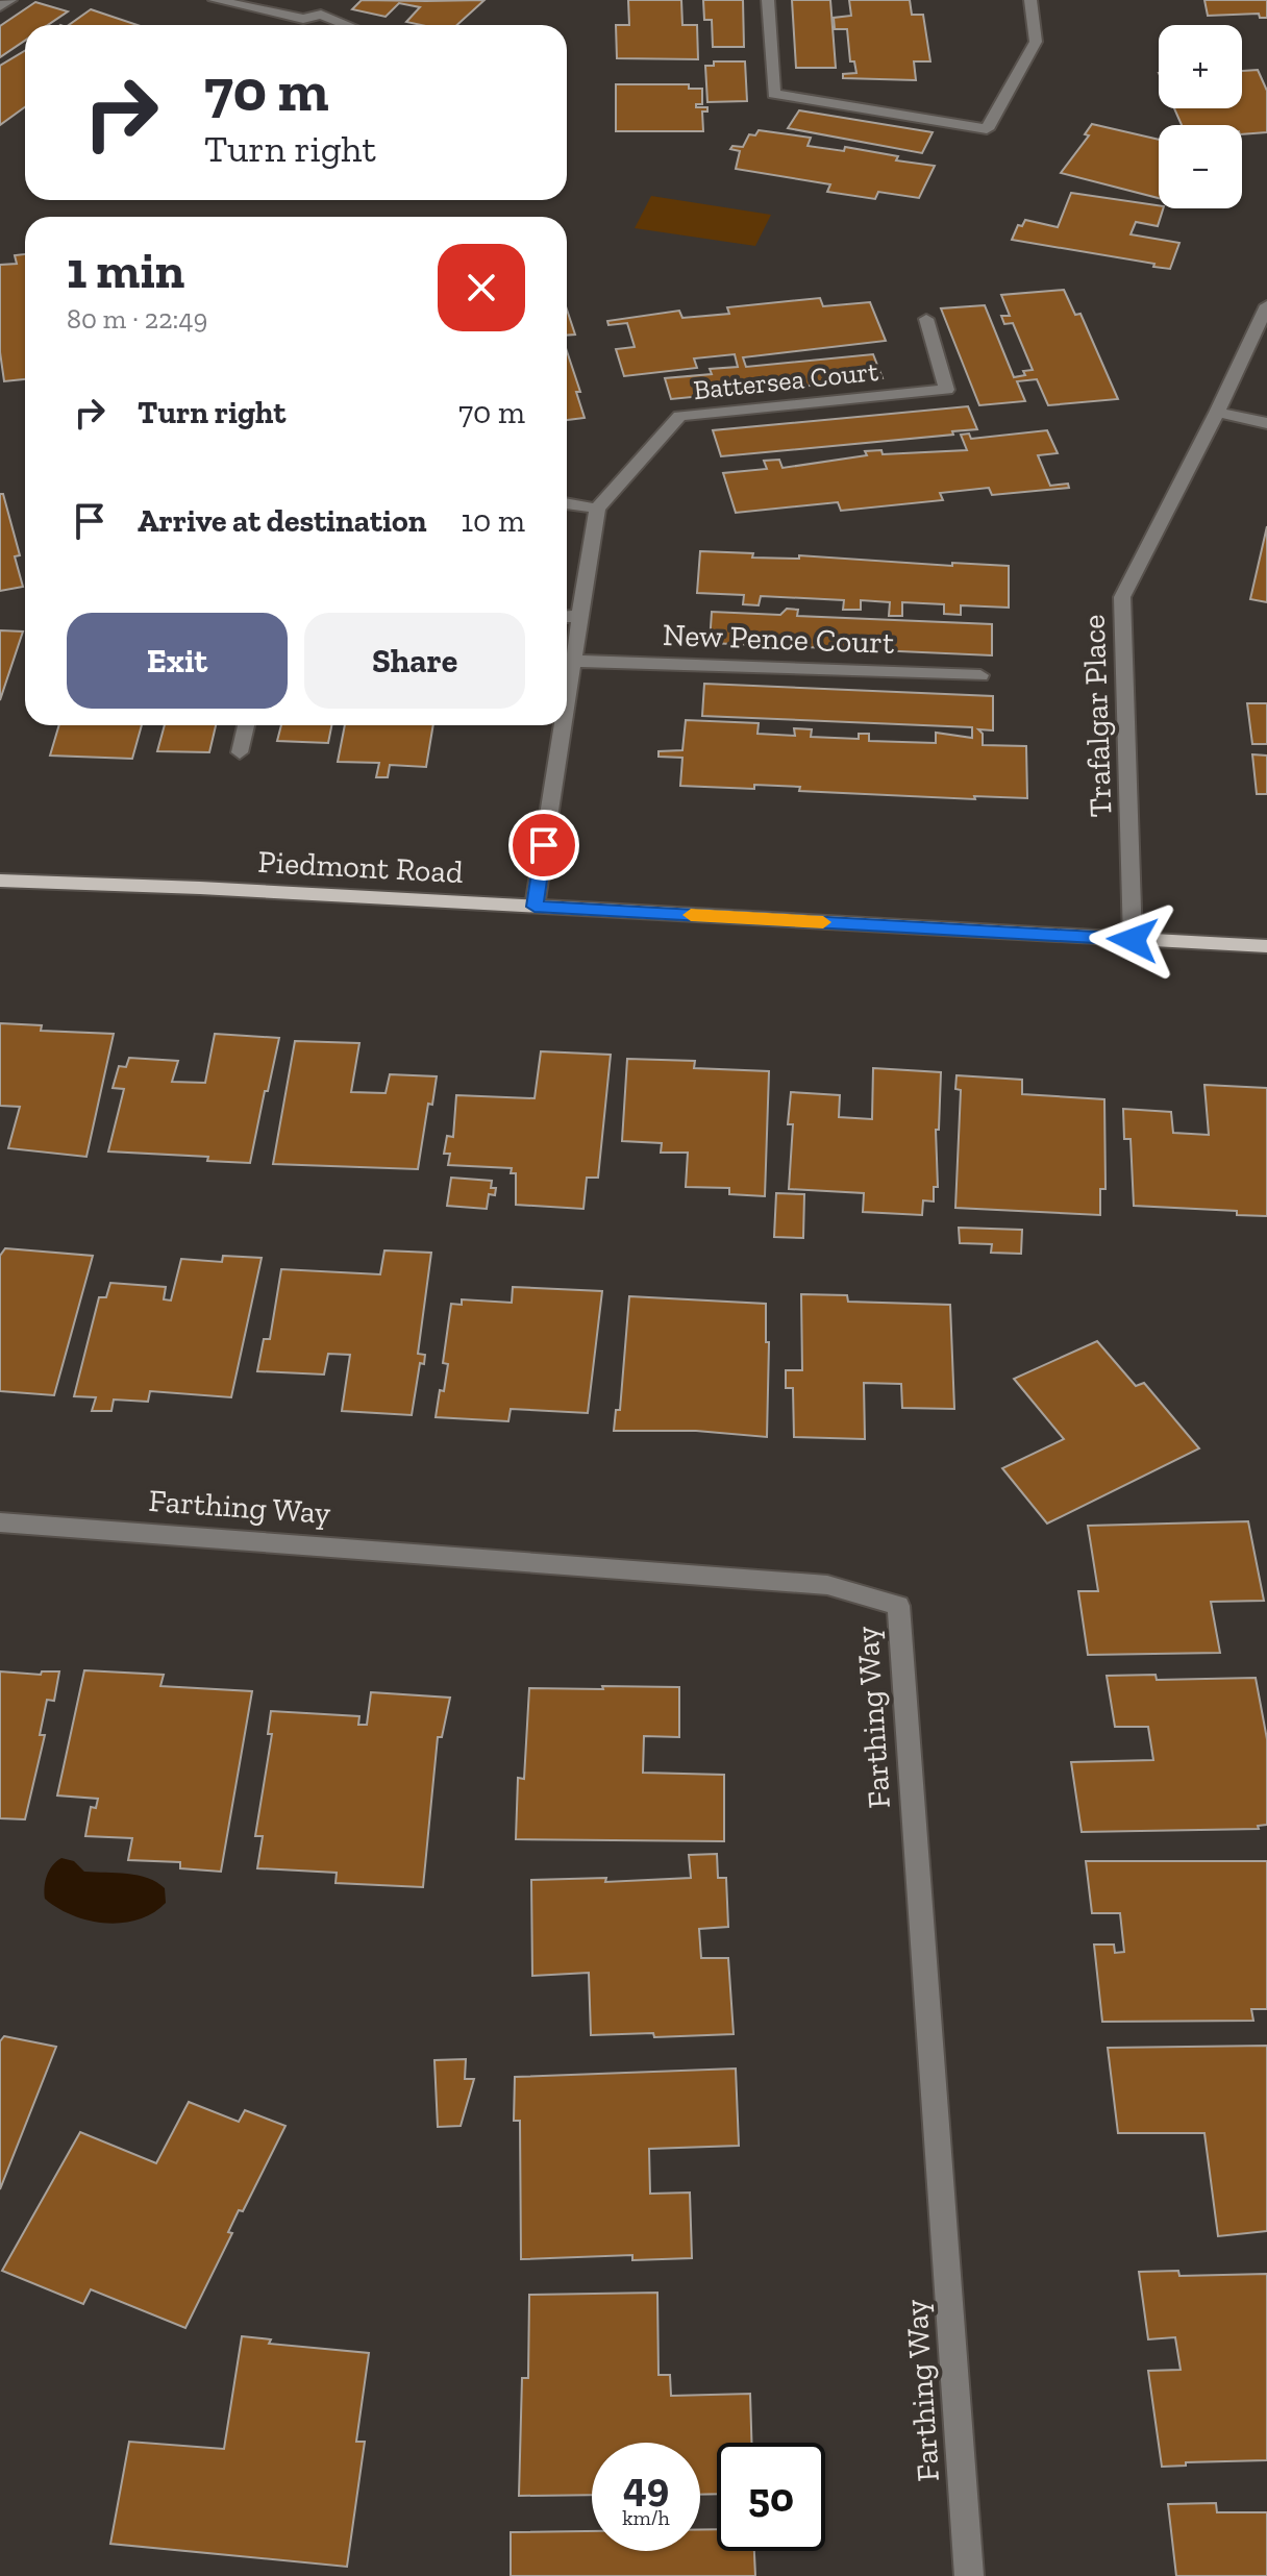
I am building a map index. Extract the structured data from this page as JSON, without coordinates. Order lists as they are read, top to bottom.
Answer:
{
  "streets": {
    "main road": ["Piedmont Road"],
    "street": [
      "Battersea Court",
      "New Pence Court",
      "Trafalgar Place",
      "Farthing Way"
    ]
  },
  "crossings": [
    ["Trafalgar Place", "Piedmont Road"]
  ],
  "page": {
    "map_buttons": ["+", "−"],
    "turn": ["70 m", "Turn right"],
    "heading": ["1 min", "80 m · 22:49"],
    "list": [
      {
        "name": "Turn right",
        "value": "70 m"
      },
      {
        "name": "Arrive at destination",
        "value": "10 m"
      }
    ],
    "buttons": ["Exit", "Share"],
    "speed": "49 km/h",
    "limit": "50"
  }
}
